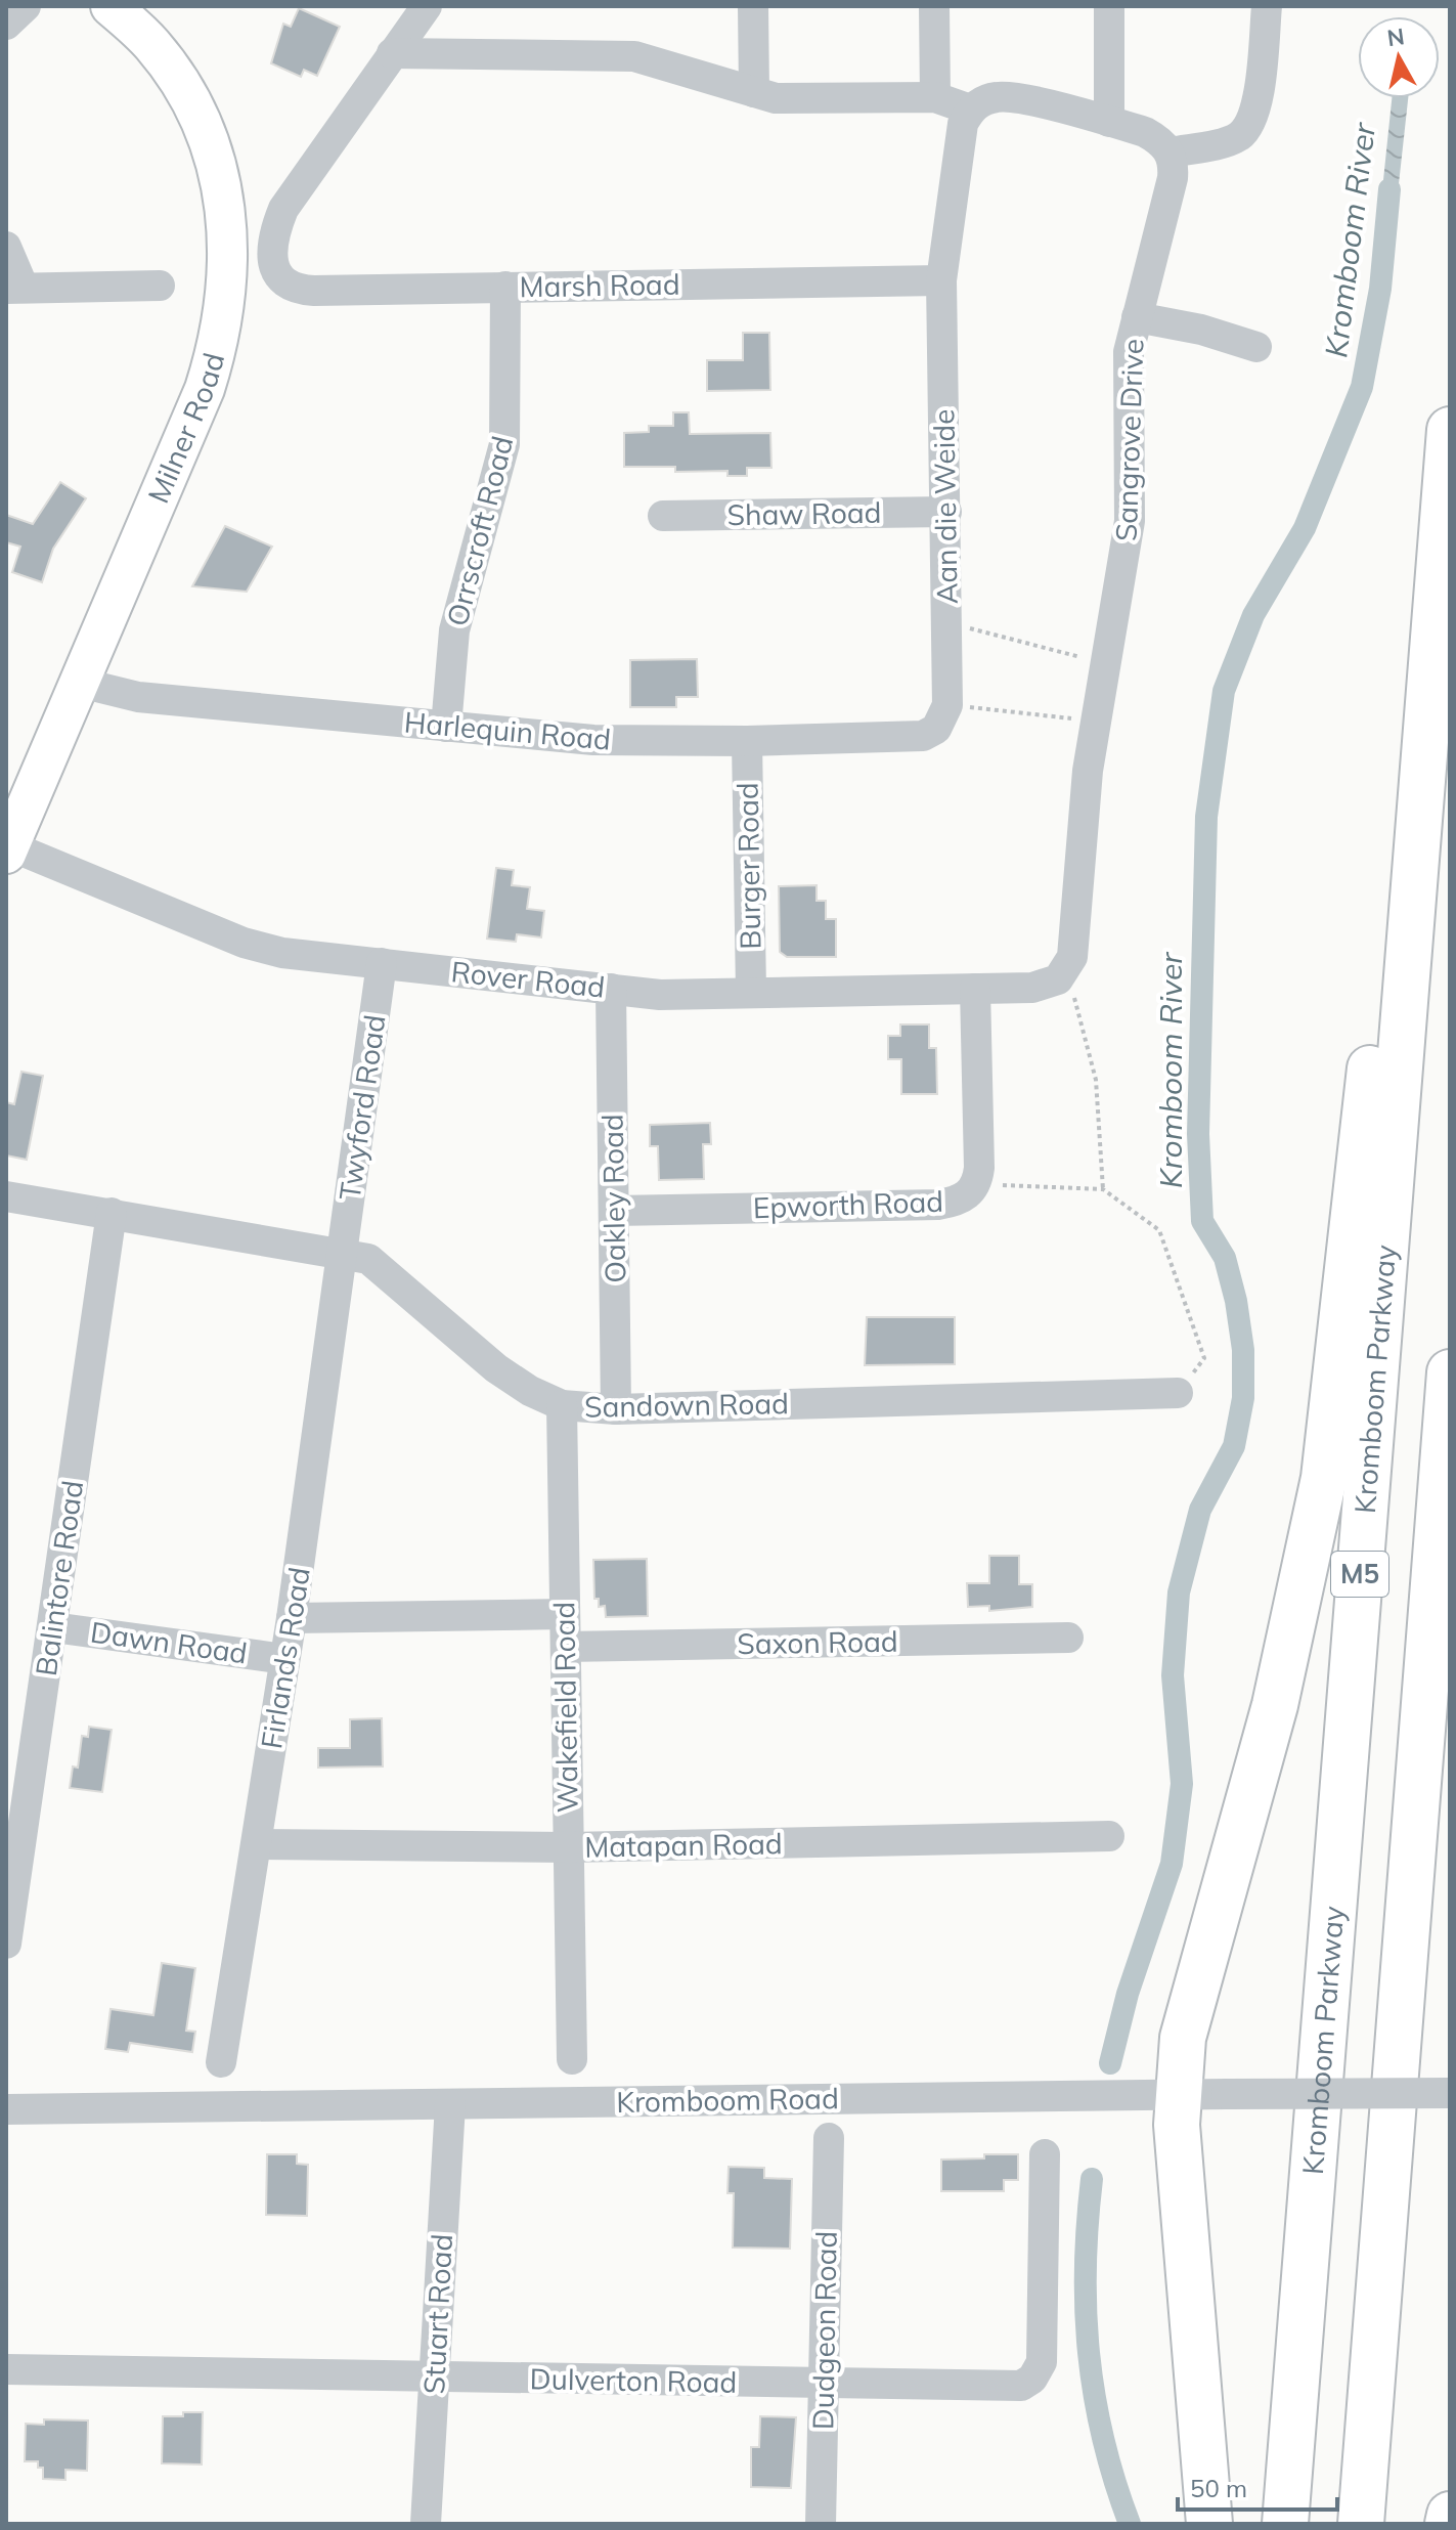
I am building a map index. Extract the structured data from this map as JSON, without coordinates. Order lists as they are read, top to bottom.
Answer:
{
  "streets": {
    "highway": ["Kromboom Parkway", "M5"],
    "main road": ["Milner Road"],
    "street": [
      "Marsh Road",
      "Sangrove Drive",
      "Aan die Weide",
      "Shaw Road",
      "Orrscroft Road",
      "Harlequin Road",
      "Burger Road",
      "Rover Road",
      "Twyford Road",
      "Oakley Road",
      "Epworth Road",
      "Sandown Road",
      "Balintore Road",
      "Dawn Road",
      "Saxon Road",
      "Firlands Road",
      "Wakefield Road",
      "Matapan Road",
      "Kromboom Road",
      "Stuart Road",
      "Dudgeon Road",
      "Dulverton Road"
    ]
  },
  "crossings": [
    ["Marsh Road", "Aan die Weide"],
    ["Marsh Road", "Orrscroft Road"],
    ["Milner Road", "Harlequin Road"],
    ["Milner Road", "Rover Road"],
    ["Sangrove Drive", "Rover Road"],
    ["Aan die Weide", "Shaw Road"],
    ["Aan die Weide", "Harlequin Road"],
    ["Orrscroft Road", "Harlequin Road"],
    ["Harlequin Road", "Burger Road"],
    ["Burger Road", "Rover Road"],
    ["Rover Road", "Twyford Road"],
    ["Rover Road", "Oakley Road"],
    ["Rover Road", "Epworth Road"],
    ["Twyford Road", "Sandown Road"],
    ["Twyford Road", "Firlands Road"],
    ["Oakley Road", "Epworth Road"],
    ["Oakley Road", "Sandown Road"],
    ["Sandown Road", "Balintore Road"],
    ["Sandown Road", "Firlands Road"],
    ["Sandown Road", "Wakefield Road"],
    ["Balintore Road", "Dawn Road"],
    ["Dawn Road", "Firlands Road"],
    ["Saxon Road", "Wakefield Road"],
    ["Firlands Road", "Matapan Road"],
    ["Wakefield Road", "Matapan Road"],
    ["Kromboom Road", "Stuart Road"],
    ["Stuart Road", "Dulverton Road"],
    ["Dudgeon Road", "Dulverton Road"]
  ],
  "water": ["Kromboom River"],
  "scale_bar": "50 m",
  "north": "top"
}
